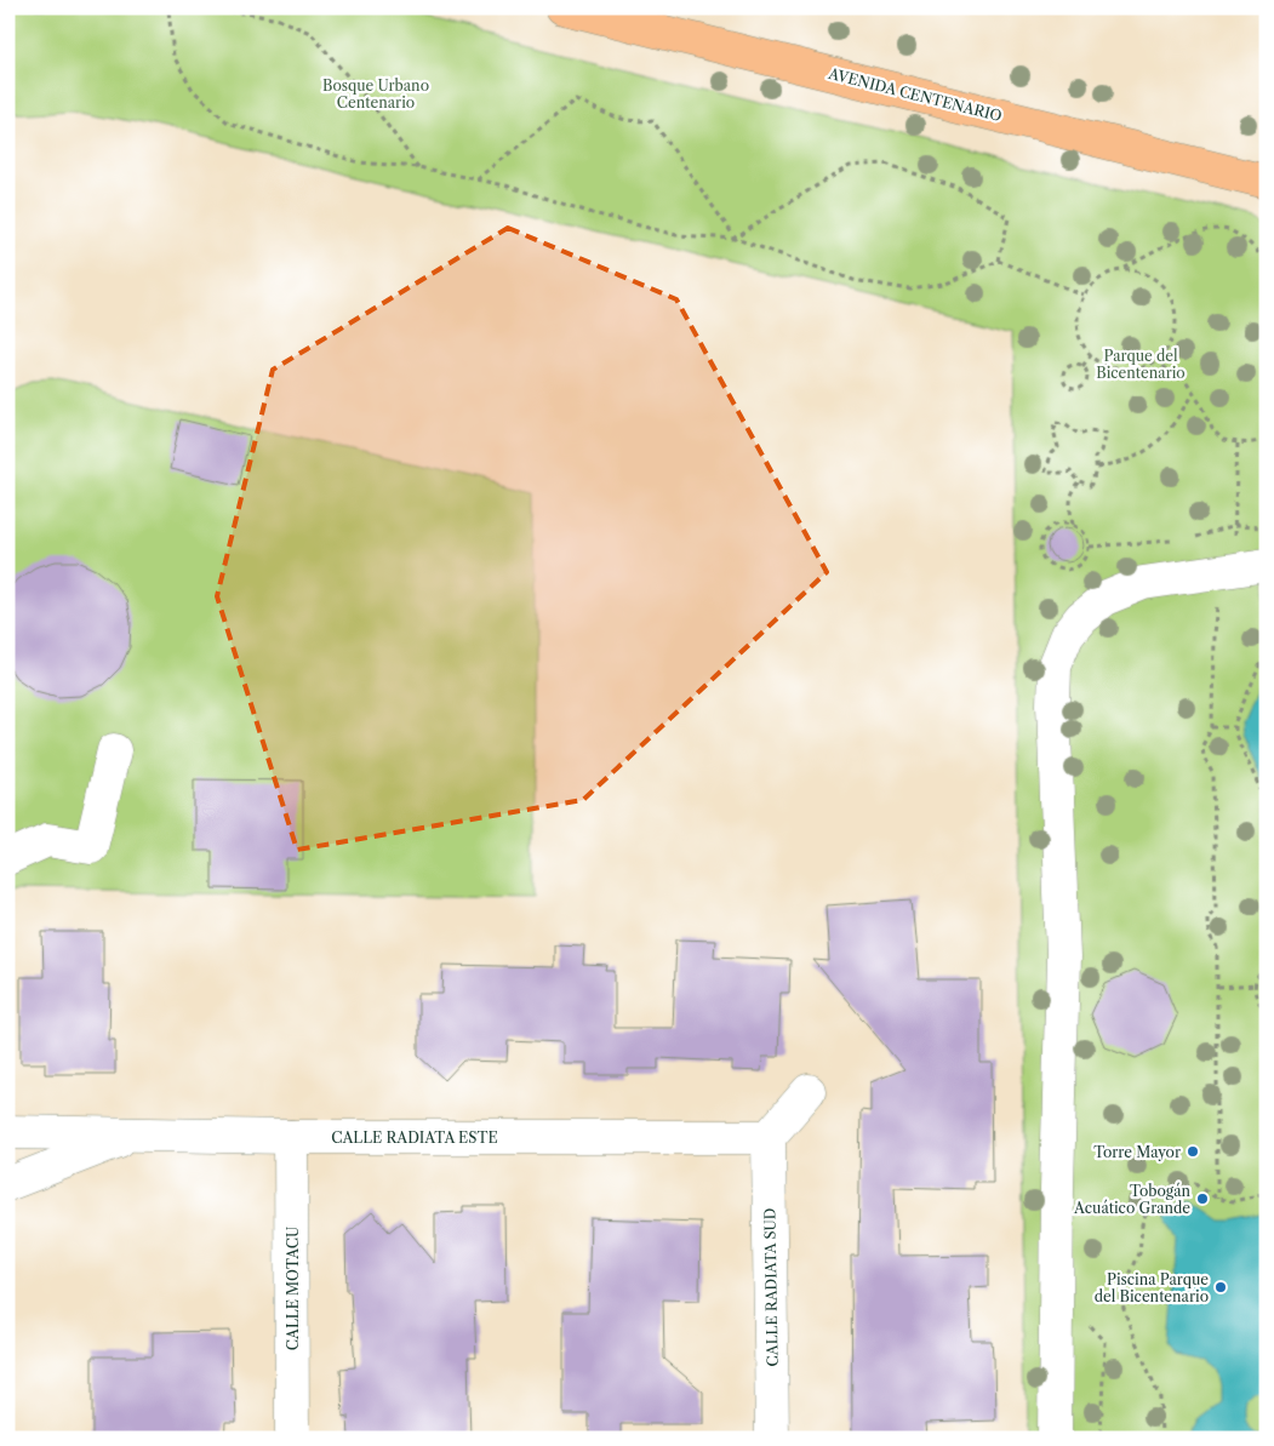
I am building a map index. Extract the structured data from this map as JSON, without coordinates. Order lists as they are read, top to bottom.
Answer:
{
  "streets": {
    "main road": ["AVENIDA CENTENARIO"],
    "street": ["CALLE RADIATA ESTE", "CALLE RADIATA SUD", "CALLE MOTACU"]
  },
  "crossings": [
    ["CALLE RADIATA ESTE", "CALLE RADIATA SUD"],
    ["CALLE RADIATA ESTE", "CALLE MOTACU"]
  ],
  "parks": ["Bosque Urbano Centenario", "Parque del Bicentenario"],
  "places": ["Torre Mayor", "Tobogán Acuático Grande", "Piscina Parque del Bicentenario"]
}
